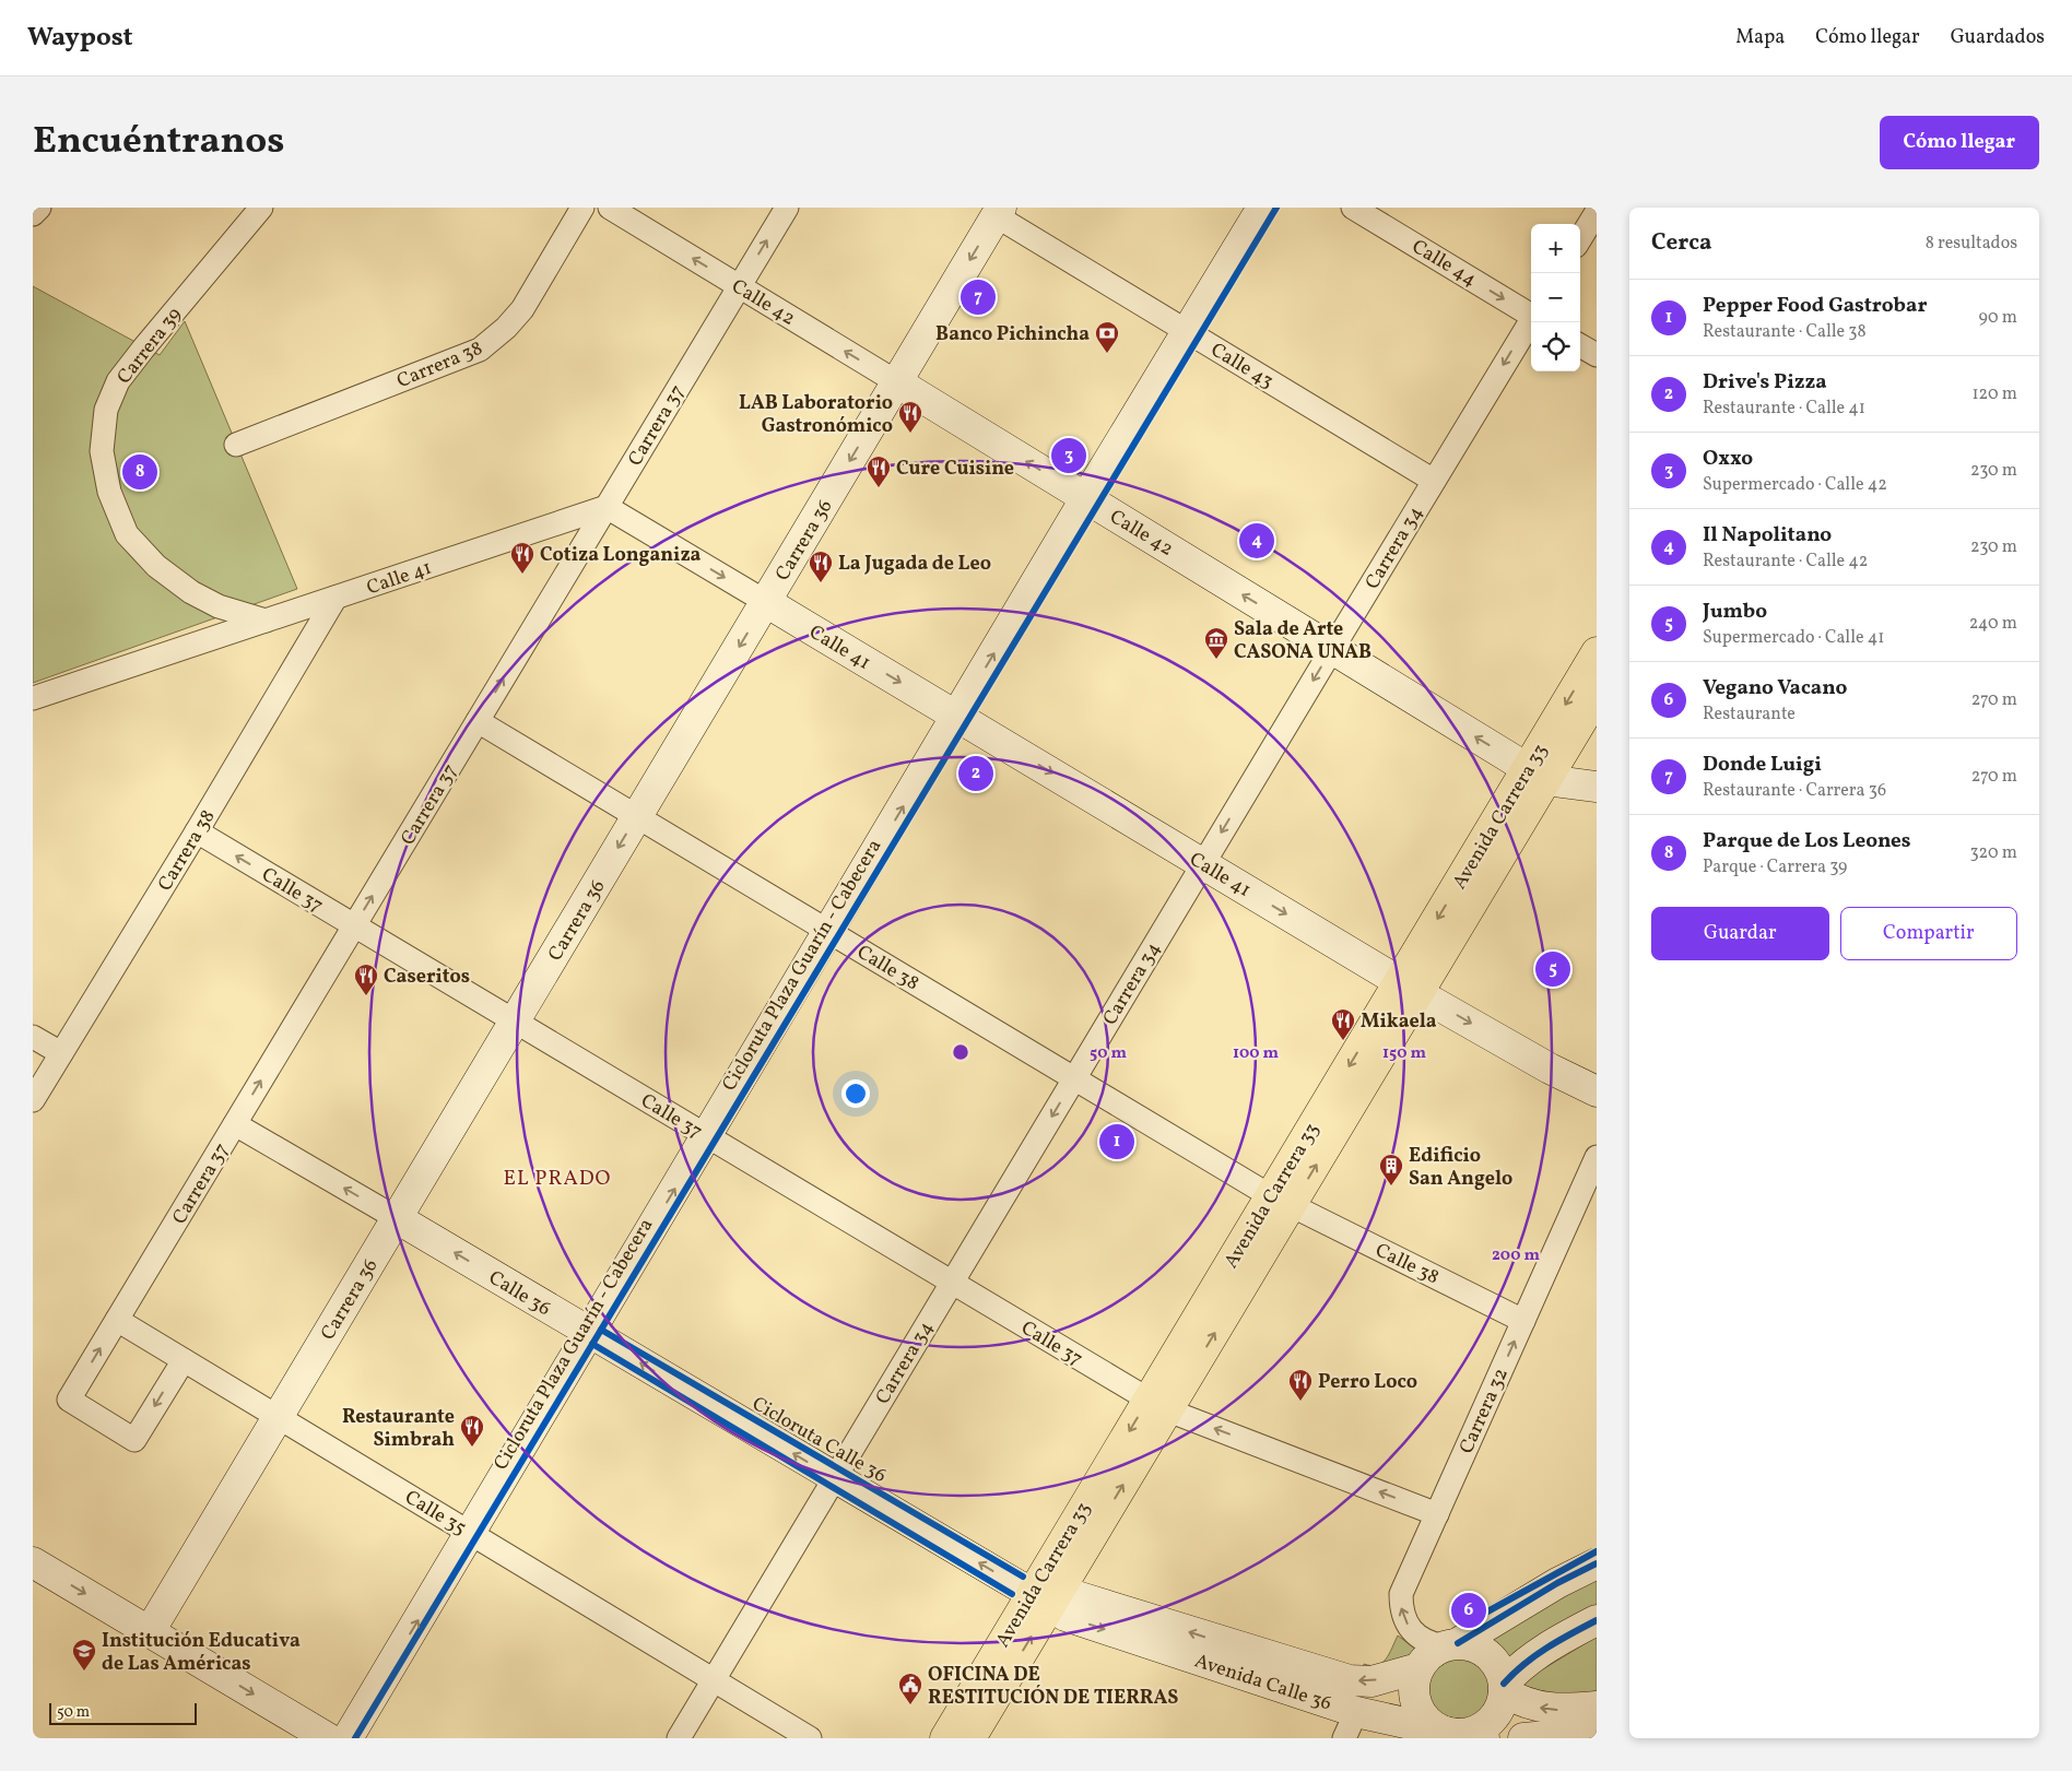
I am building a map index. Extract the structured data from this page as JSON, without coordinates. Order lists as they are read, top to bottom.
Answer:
{
  "streets": {
    "main road": ["Avenida Carrera 33"],
    "street": [
      "Calle 44",
      "Calle 42",
      "Carrera 39",
      "Carrera 38",
      "Calle 43",
      "Carrera 37",
      "Carrera 36",
      "Carrera 34",
      "Calle 41",
      "Calle 37",
      "Calle 38",
      "Calle 36",
      "Carrera 32",
      "Calle 35",
      "Avenida Calle 36"
    ],
    "cycle path": ["Cicloruta Plaza Guarín - Cabecera"]
  },
  "crossings": [
    ["Calle 42", "Carrera 37"],
    ["Calle 42", "Carrera 36"],
    ["Calle 42", "Carrera 34"],
    ["Calle 42", "Avenida Carrera 33"],
    ["Carrera 39", "Calle 41"],
    ["Carrera 38", "Calle 41"],
    ["Carrera 38", "Calle 37"],
    ["Calle 43", "Carrera 36"],
    ["Calle 43", "Carrera 34"],
    ["Carrera 37", "Calle 41"],
    ["Carrera 37", "Calle 37"],
    ["Carrera 37", "Calle 38"],
    ["Carrera 37", "Calle 36"],
    ["Carrera 37", "Calle 35"],
    ["Carrera 36", "Calle 41"],
    ["Carrera 36", "Calle 37"],
    ["Carrera 36", "Calle 38"],
    ["Carrera 36", "Calle 36"],
    ["Carrera 36", "Calle 35"],
    ["Carrera 34", "Calle 41"],
    ["Carrera 34", "Calle 37"],
    ["Carrera 34", "Calle 38"],
    ["Carrera 34", "Calle 36"],
    ["Carrera 34", "Calle 35"],
    ["Calle 41", "Avenida Carrera 33"],
    ["Avenida Carrera 33", "Calle 37"],
    ["Avenida Carrera 33", "Calle 38"],
    ["Avenida Carrera 33", "Calle 36"],
    ["Avenida Carrera 33", "Avenida Calle 36"],
    ["Calle 37", "Carrera 32"],
    ["Calle 38", "Carrera 32"],
    ["Calle 36", "Avenida Calle 36"],
    ["Carrera 32", "Avenida Calle 36"]
  ],
  "one_way": [
    "Calle 44",
    "Calle 42",
    "Carrera 34",
    "Calle 41",
    "Calle 36",
    "Carrera 32"
  ],
  "districts": ["EL PRADO"],
  "places": {
    "bank": ["Banco Pichincha"],
    "restaurant": [
      "LAB Laboratorio Gastronómico",
      "Cure Cuisine",
      "Cotiza Longaniza",
      "La Jugada de Leo",
      "Caseritos",
      "Mikaela",
      "Perro Loco",
      "Restaurante Simbrah"
    ],
    "museum": ["Sala de Arte CASONA UNAB"],
    "building": ["Edificio San Angelo"],
    "school or university": ["Institución Educativa de Las Américas"],
    "public building": ["OFICINA DE RESTITUCIÓN DE TIERRAS"]
  },
  "scale_bar": "50 m",
  "page": {
    "header": "Waypost",
    "nav": ["Mapa", "Cómo llegar", "Guardados"],
    "title": "Encuéntranos",
    "buttons": [
      "Cómo llegar",
      ["Guardar", "Compartir"]
    ],
    "heading": ["Cerca", "8 resultados"],
    "map_buttons": ["+", "−"],
    "pins": [
      "7",
      "3",
      "8",
      "4",
      "2",
      "5",
      "1",
      "6"
    ],
    "list": [
      {
        "mark": "1",
        "name": "Pepper Food Gastrobar",
        "note": "Restaurante · Calle 38",
        "value": "90 m"
      },
      {
        "mark": "2",
        "name": "Drive's Pizza",
        "note": "Restaurante · Calle 41",
        "value": "120 m"
      },
      {
        "mark": "3",
        "name": "Oxxo",
        "note": "Supermercado · Calle 42",
        "value": "230 m"
      },
      {
        "mark": "4",
        "name": "Il Napolitano",
        "note": "Restaurante · Calle 42",
        "value": "230 m"
      },
      {
        "mark": "5",
        "name": "Jumbo",
        "note": "Supermercado · Calle 41",
        "value": "240 m"
      },
      {
        "mark": "6",
        "name": "Vegano Vacano",
        "note": "Restaurante",
        "value": "270 m"
      },
      {
        "mark": "7",
        "name": "Donde Luigi",
        "note": "Restaurante · Carrera 36",
        "value": "270 m"
      },
      {
        "mark": "8",
        "name": "Parque de Los Leones",
        "note": "Parque · Carrera 39",
        "value": "320 m"
      }
    ],
    "scale": "50 m"
  },
  "rings": [
    "50 m",
    "100 m",
    "150 m",
    "200 m"
  ]
}
